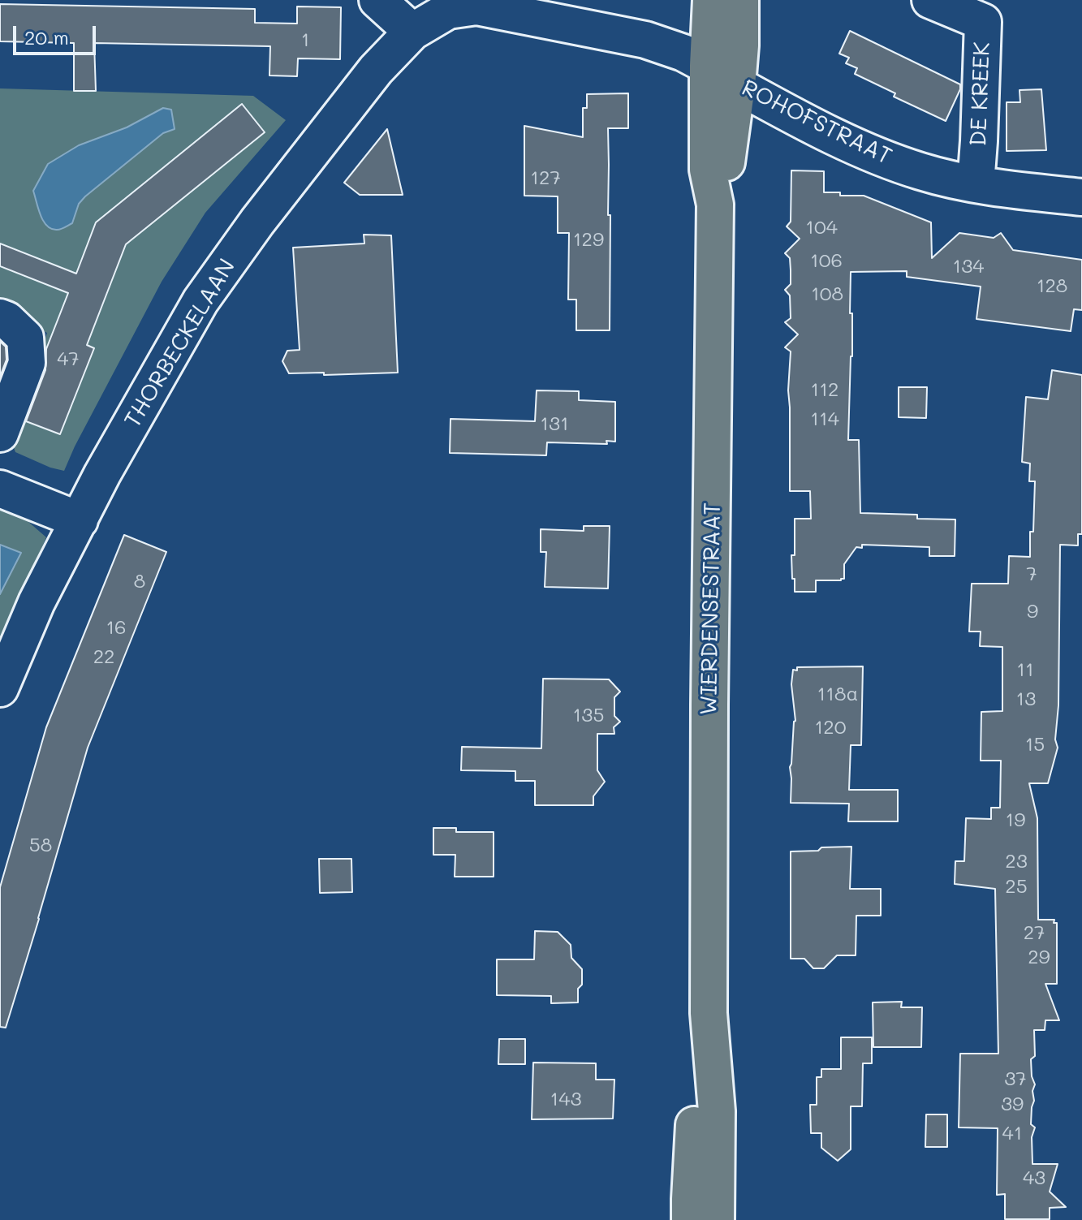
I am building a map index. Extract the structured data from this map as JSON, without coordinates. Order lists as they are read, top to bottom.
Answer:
{
  "streets": {
    "main road": ["ROHOFSTRAAT", "WIERDENSESTRAAT"],
    "street": ["DE KREEK", "THORBECKELAAN"]
  },
  "crossings": [
    ["DE KREEK", "ROHOFSTRAAT"],
    ["ROHOFSTRAAT", "THORBECKELAAN"],
    ["ROHOFSTRAAT", "WIERDENSESTRAAT"],
    ["THORBECKELAAN", "WIERDENSESTRAAT"]
  ],
  "house_numbers": [
    "1",
    "127",
    "104",
    "129",
    "106",
    "134",
    "128",
    "108",
    "47",
    "112",
    "114",
    "131",
    "7",
    "8",
    "9",
    "16",
    "22",
    "11",
    "118a",
    "13",
    "135",
    "120",
    "15",
    "19",
    "58",
    "23",
    "25",
    "27",
    "29",
    "37",
    "143",
    "39",
    "41",
    "43"
  ],
  "scale_bar": "20 m"
}
